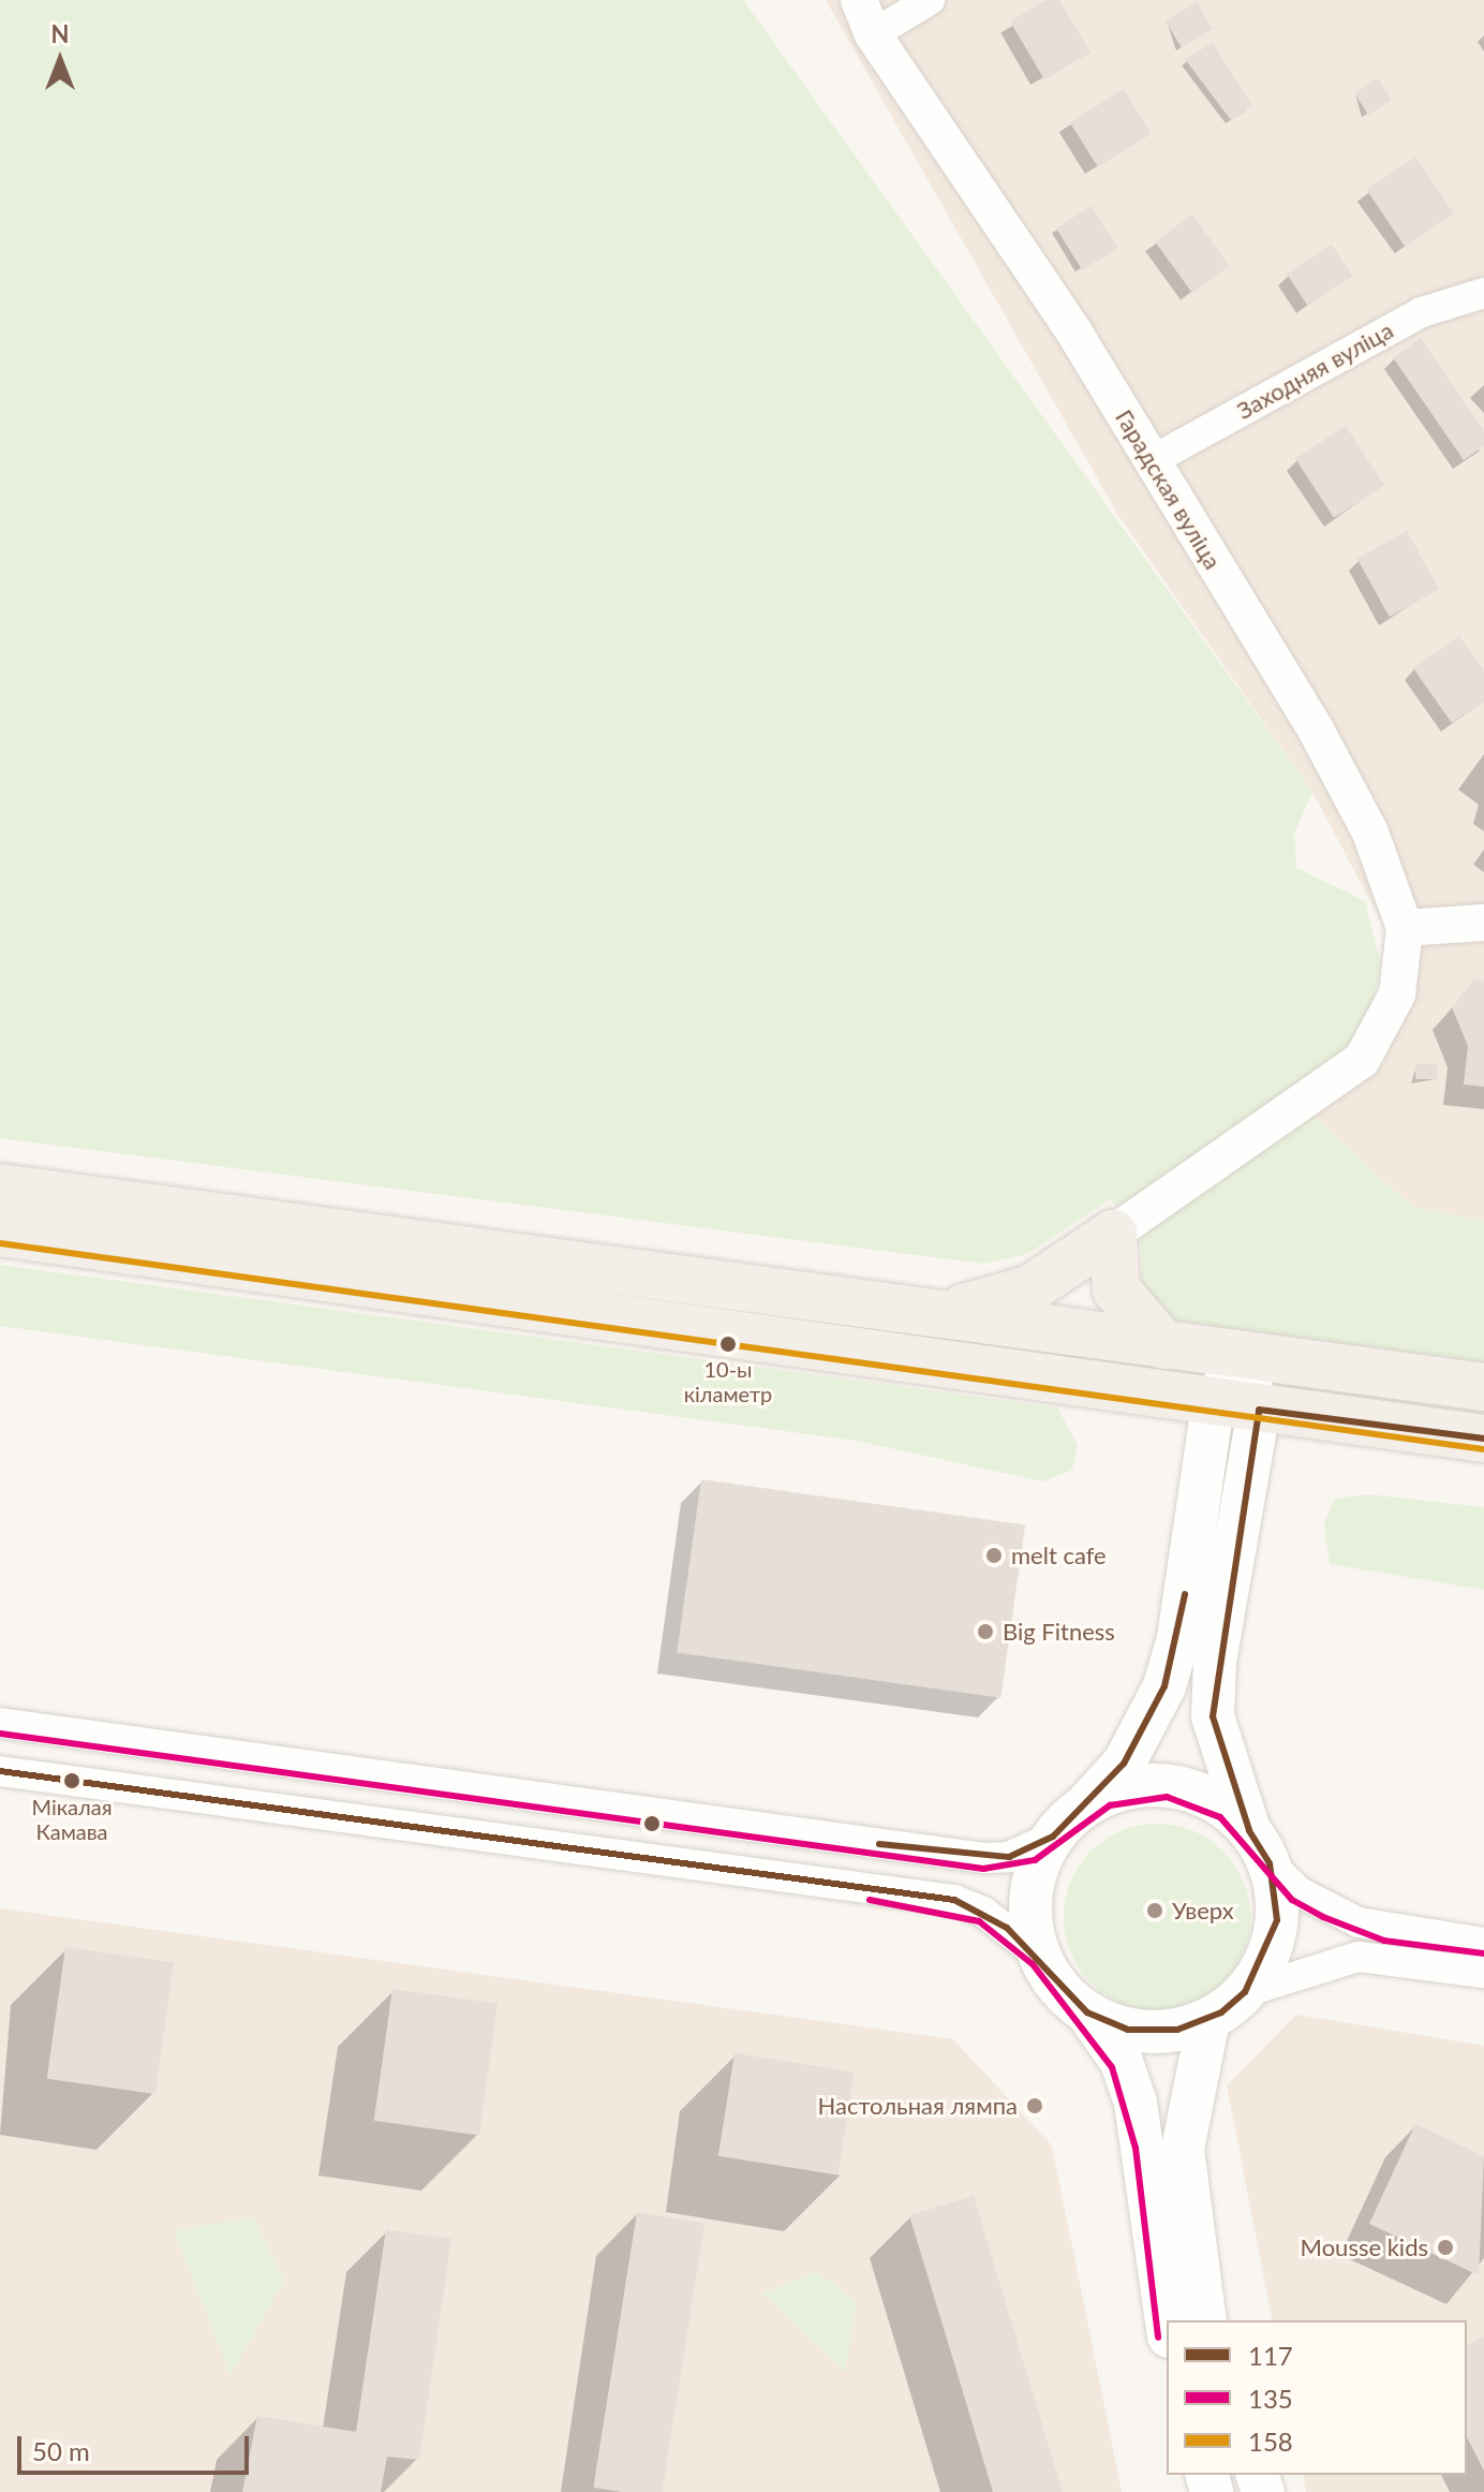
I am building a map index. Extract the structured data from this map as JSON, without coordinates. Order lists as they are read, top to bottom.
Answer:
{
  "streets": {
    "street": ["Заходняя вуліца", "Гарадская вуліца"]
  },
  "crossings": [
    ["Заходняя вуліца", "Гарадская вуліца"]
  ],
  "places": [
    "10-ы кіламетр",
    "melt cafe",
    "Big Fitness",
    "Мікалая Камава",
    "Уверх",
    "Настольная лямпа",
    "Mousse kids"
  ],
  "lines": ["transit line 158", "transit line 117", "transit line 135"],
  "legend": ["117", "135", "158"],
  "scale_bar": "50 m",
  "north": "top"
}
